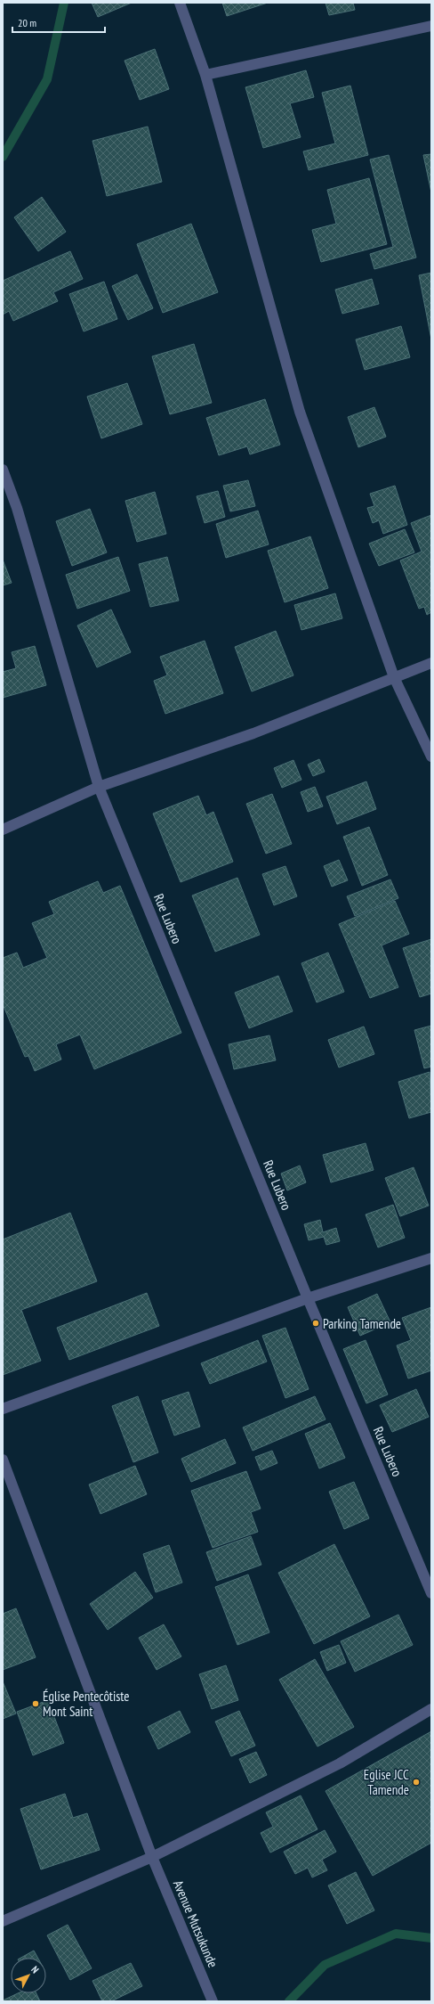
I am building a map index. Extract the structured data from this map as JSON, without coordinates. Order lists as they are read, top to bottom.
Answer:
{
  "streets": {
    "street": ["Rue Lubero", "Avenue Mutsukunde"]
  },
  "places": ["Parking Tamende", "Église Pentecôtiste Mont Saint", "Eglise JCC Tamende"],
  "scale_bar": "20 m",
  "north": "top right"
}
